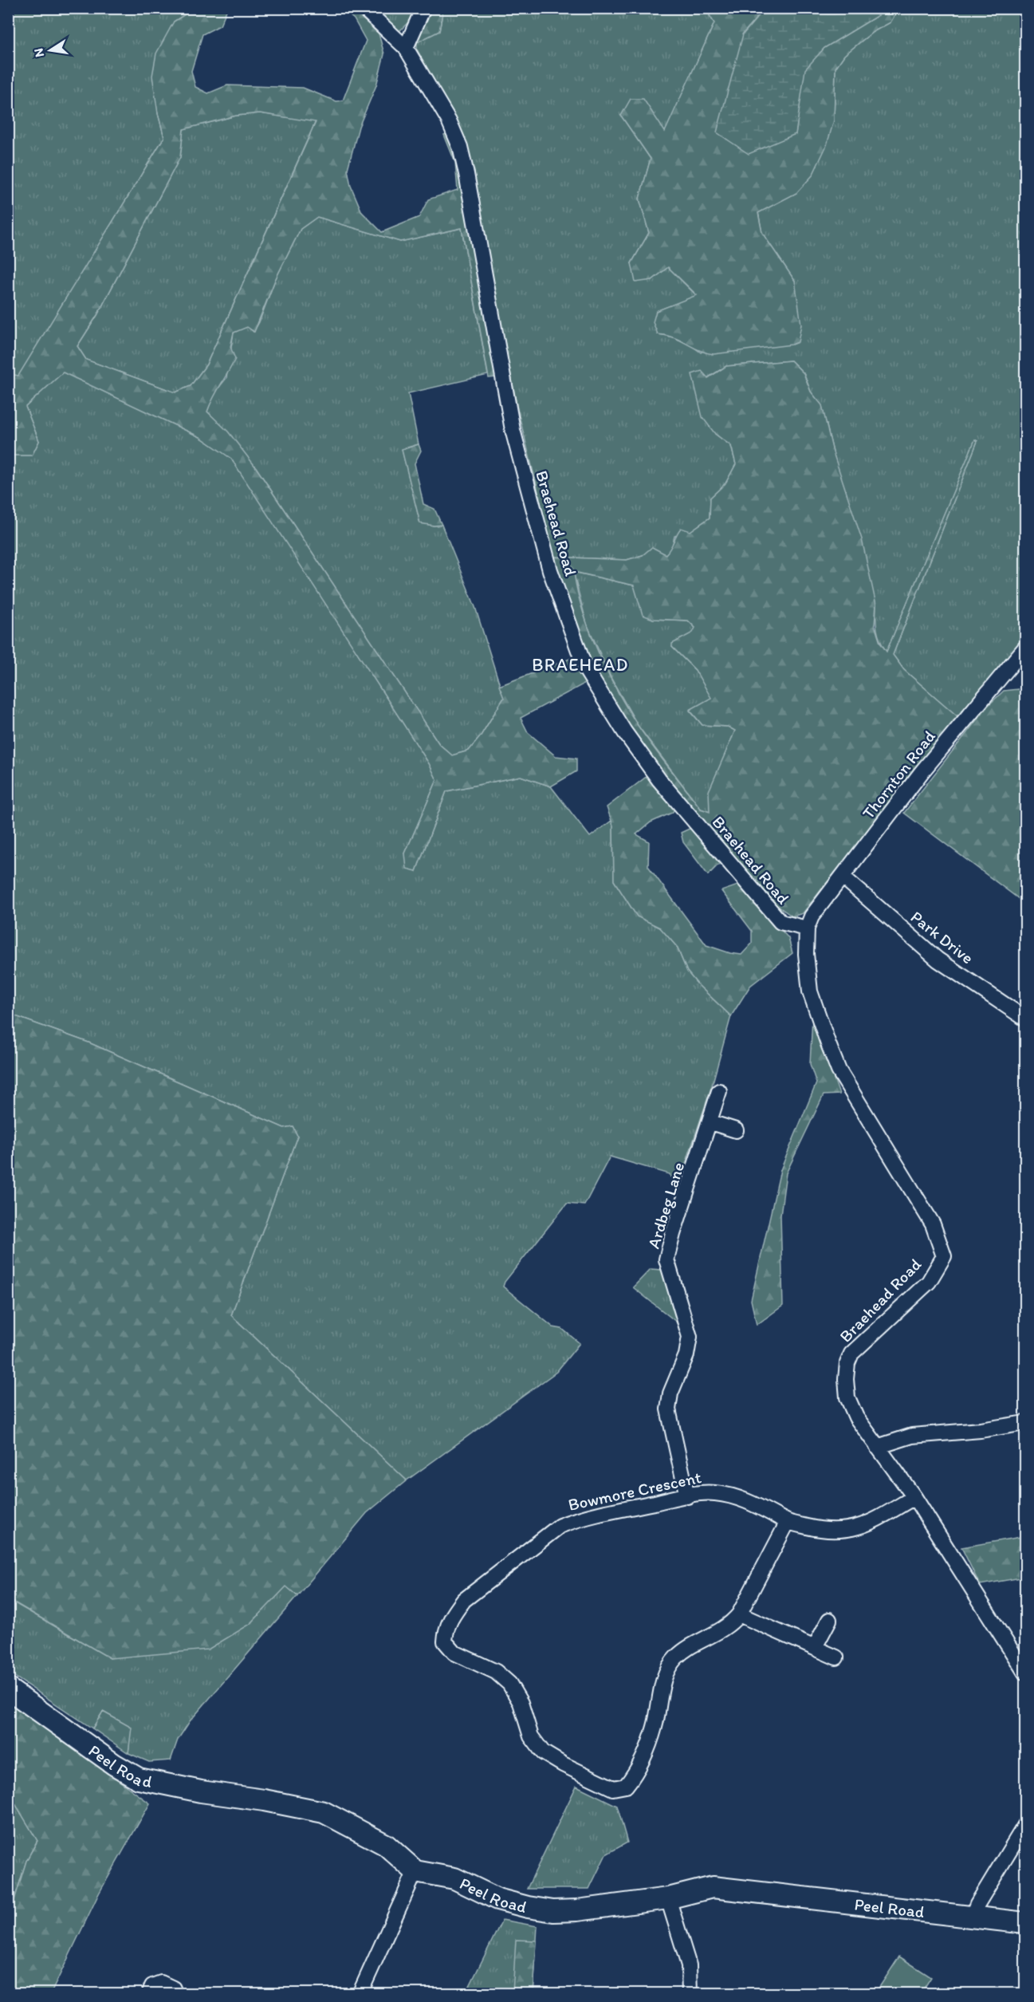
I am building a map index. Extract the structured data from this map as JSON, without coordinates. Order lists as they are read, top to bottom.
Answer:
{
  "streets": {
    "street": [
      "Braehead Road",
      "Thornton Road",
      "Park Drive",
      "Ardbeg Lane",
      "Bowmore Crescent",
      "Peel Road"
    ]
  },
  "crossings": [
    ["Braehead Road", "Thornton Road"],
    ["Braehead Road", "Bowmore Crescent"],
    ["Thornton Road", "Park Drive"],
    ["Ardbeg Lane", "Bowmore Crescent"]
  ],
  "districts": ["BRAEHEAD"],
  "north": "left"
}
